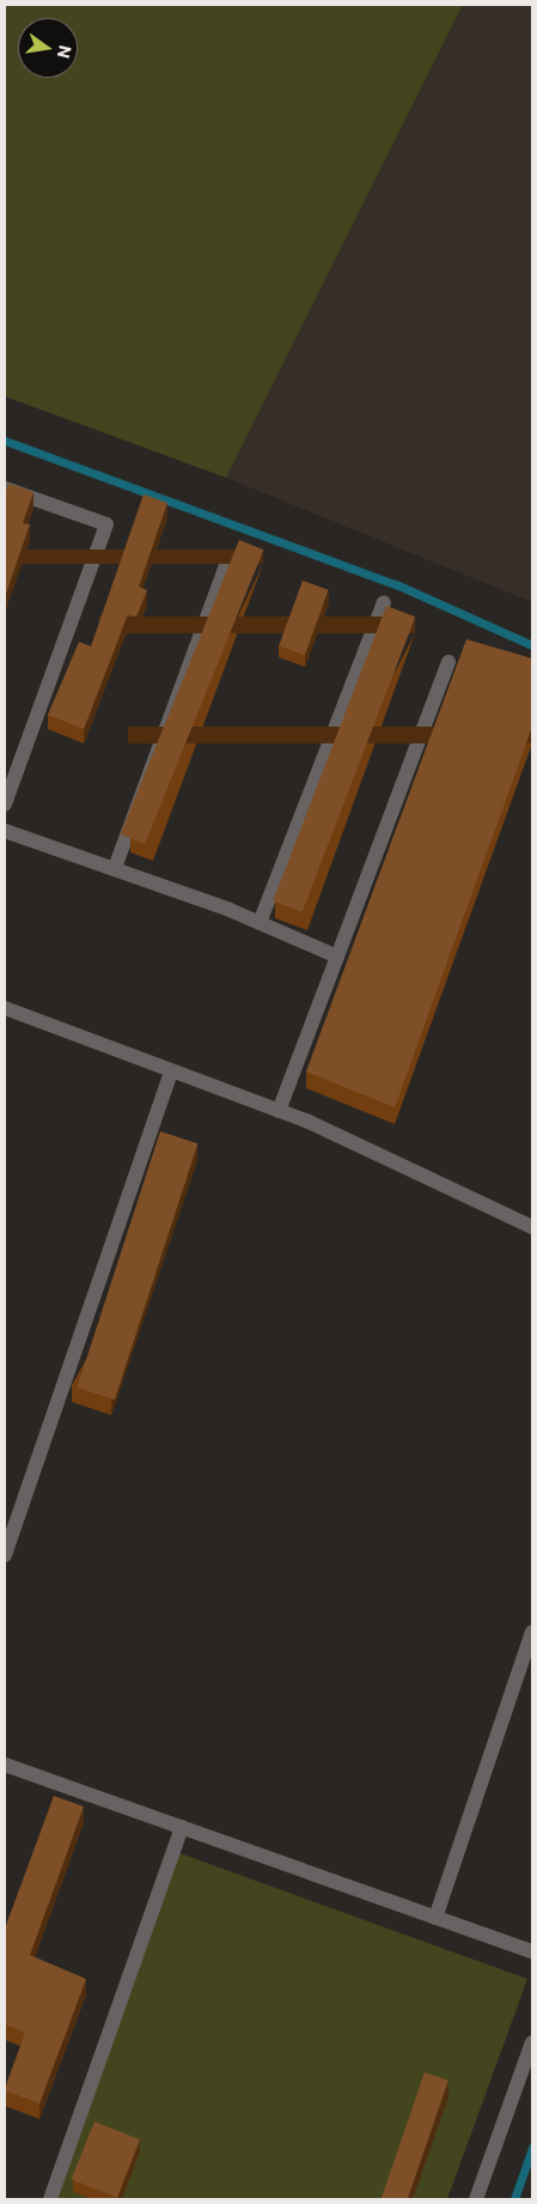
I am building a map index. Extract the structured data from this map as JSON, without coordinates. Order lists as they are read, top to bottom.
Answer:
{
  "north": "right"
}
